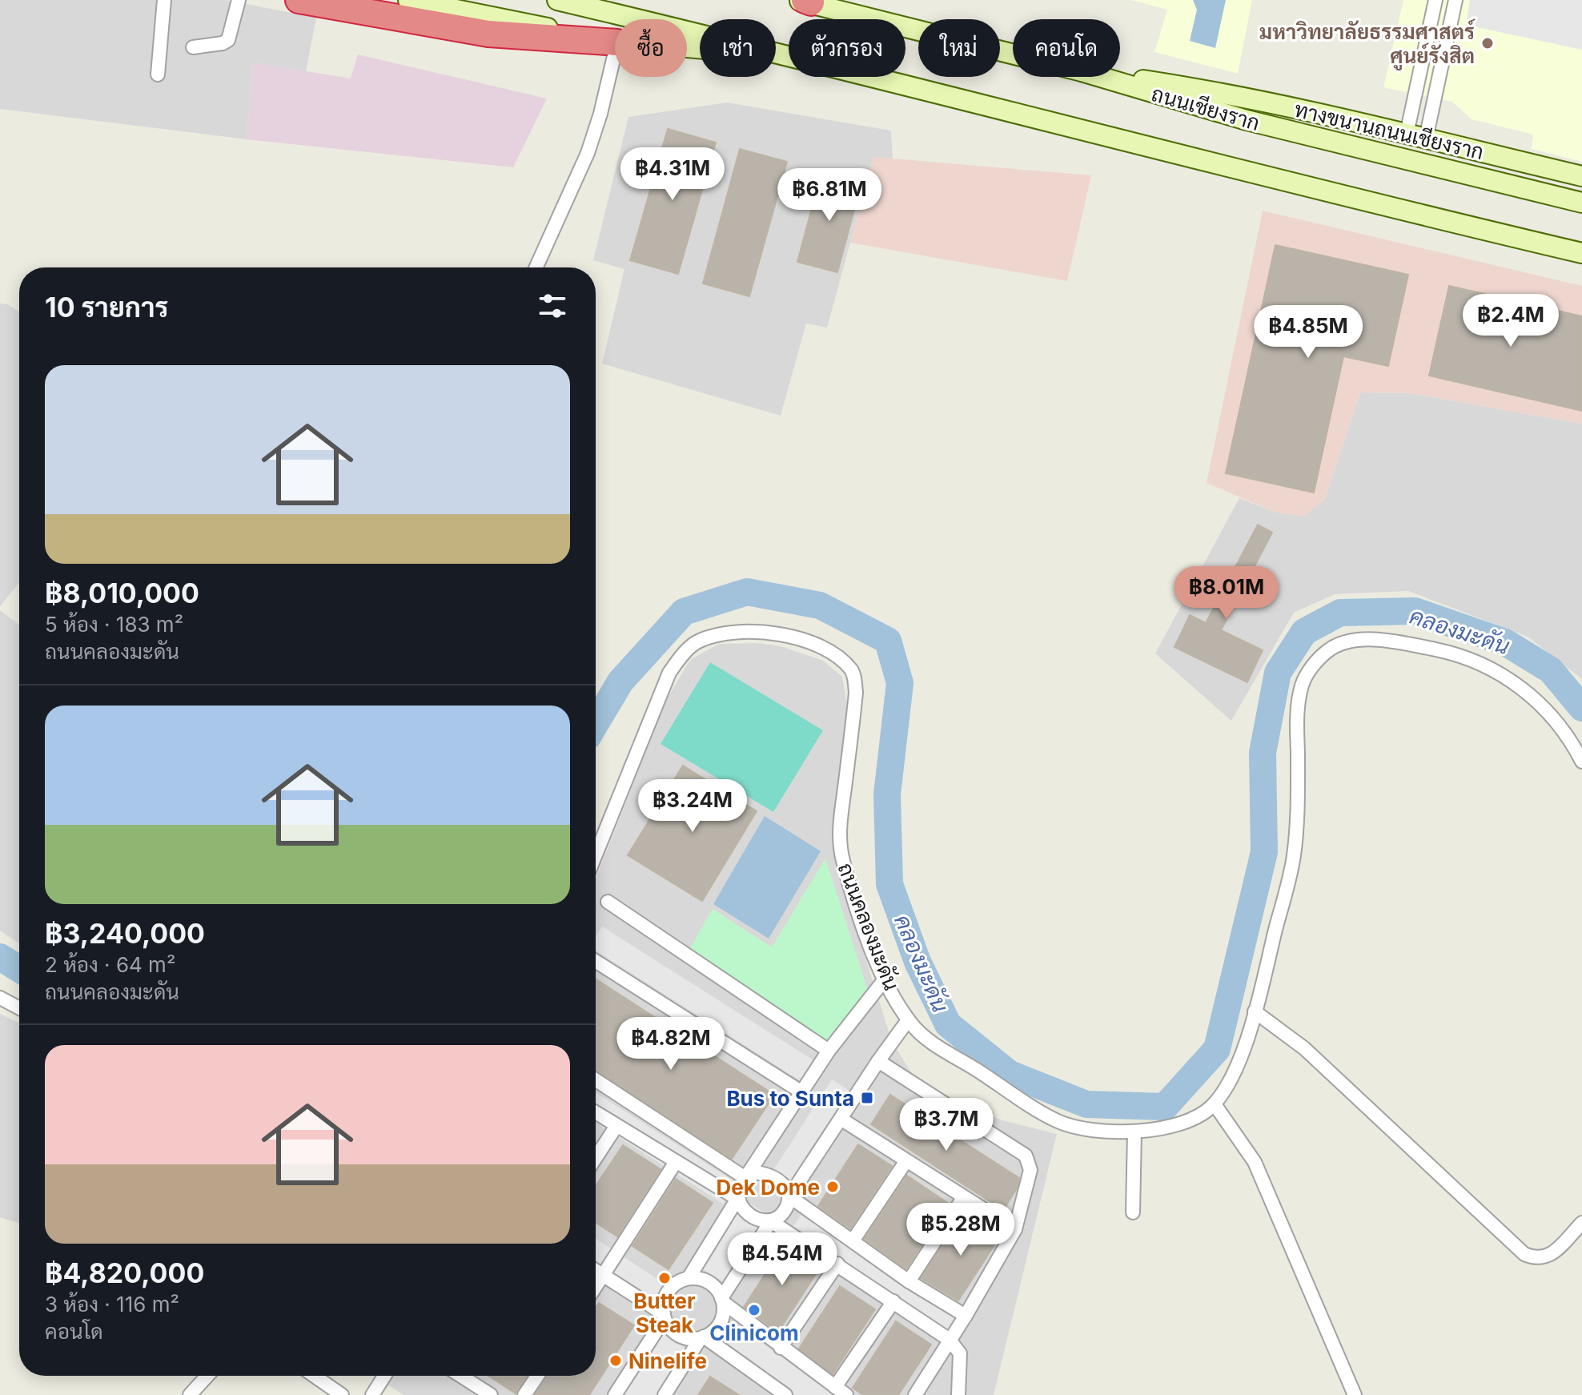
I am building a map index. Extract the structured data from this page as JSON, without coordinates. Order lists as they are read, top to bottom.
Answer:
{
  "streets": {
    "main road": ["ถนนเชียงราก", "ทางขนานถนนเชียงราก"],
    "street": ["ถนนคลองมะดัน"]
  },
  "water": ["คลองมะดัน"],
  "places": {
    "other": [
      "มหาวิทยาลัยธรรมศาสตร์ ศูนย์รังสิต",
      "Dek Dome",
      "Butter Steak",
      "Clinicom",
      "Ninelife"
    ],
    "transit": ["Bus to Sunta"]
  },
  "page": {
    "chip": [
      "ซื้อ",
      "เช่า",
      "ตัวกรอง",
      "ใหม่",
      "คอนโด"
    ],
    "price": [
      "฿4.31M",
      "฿6.81M",
      "฿2.4M",
      "฿4.85M",
      "฿8.01M",
      "฿3.24M",
      "฿4.82M",
      "฿3.7M",
      "฿5.28M",
      "฿4.54M"
    ],
    "heading": "10 รายการ",
    "list": [
      {
        "name": "฿8,010,000",
        "note": "5 ห้อง · 183 m² · ถนนคลองมะดัน"
      },
      {
        "name": "฿3,240,000",
        "note": "2 ห้อง · 64 m² · ถนนคลองมะดัน"
      },
      {
        "name": "฿4,820,000",
        "note": "3 ห้อง · 116 m² · คอนโด"
      }
    ]
  }
}
